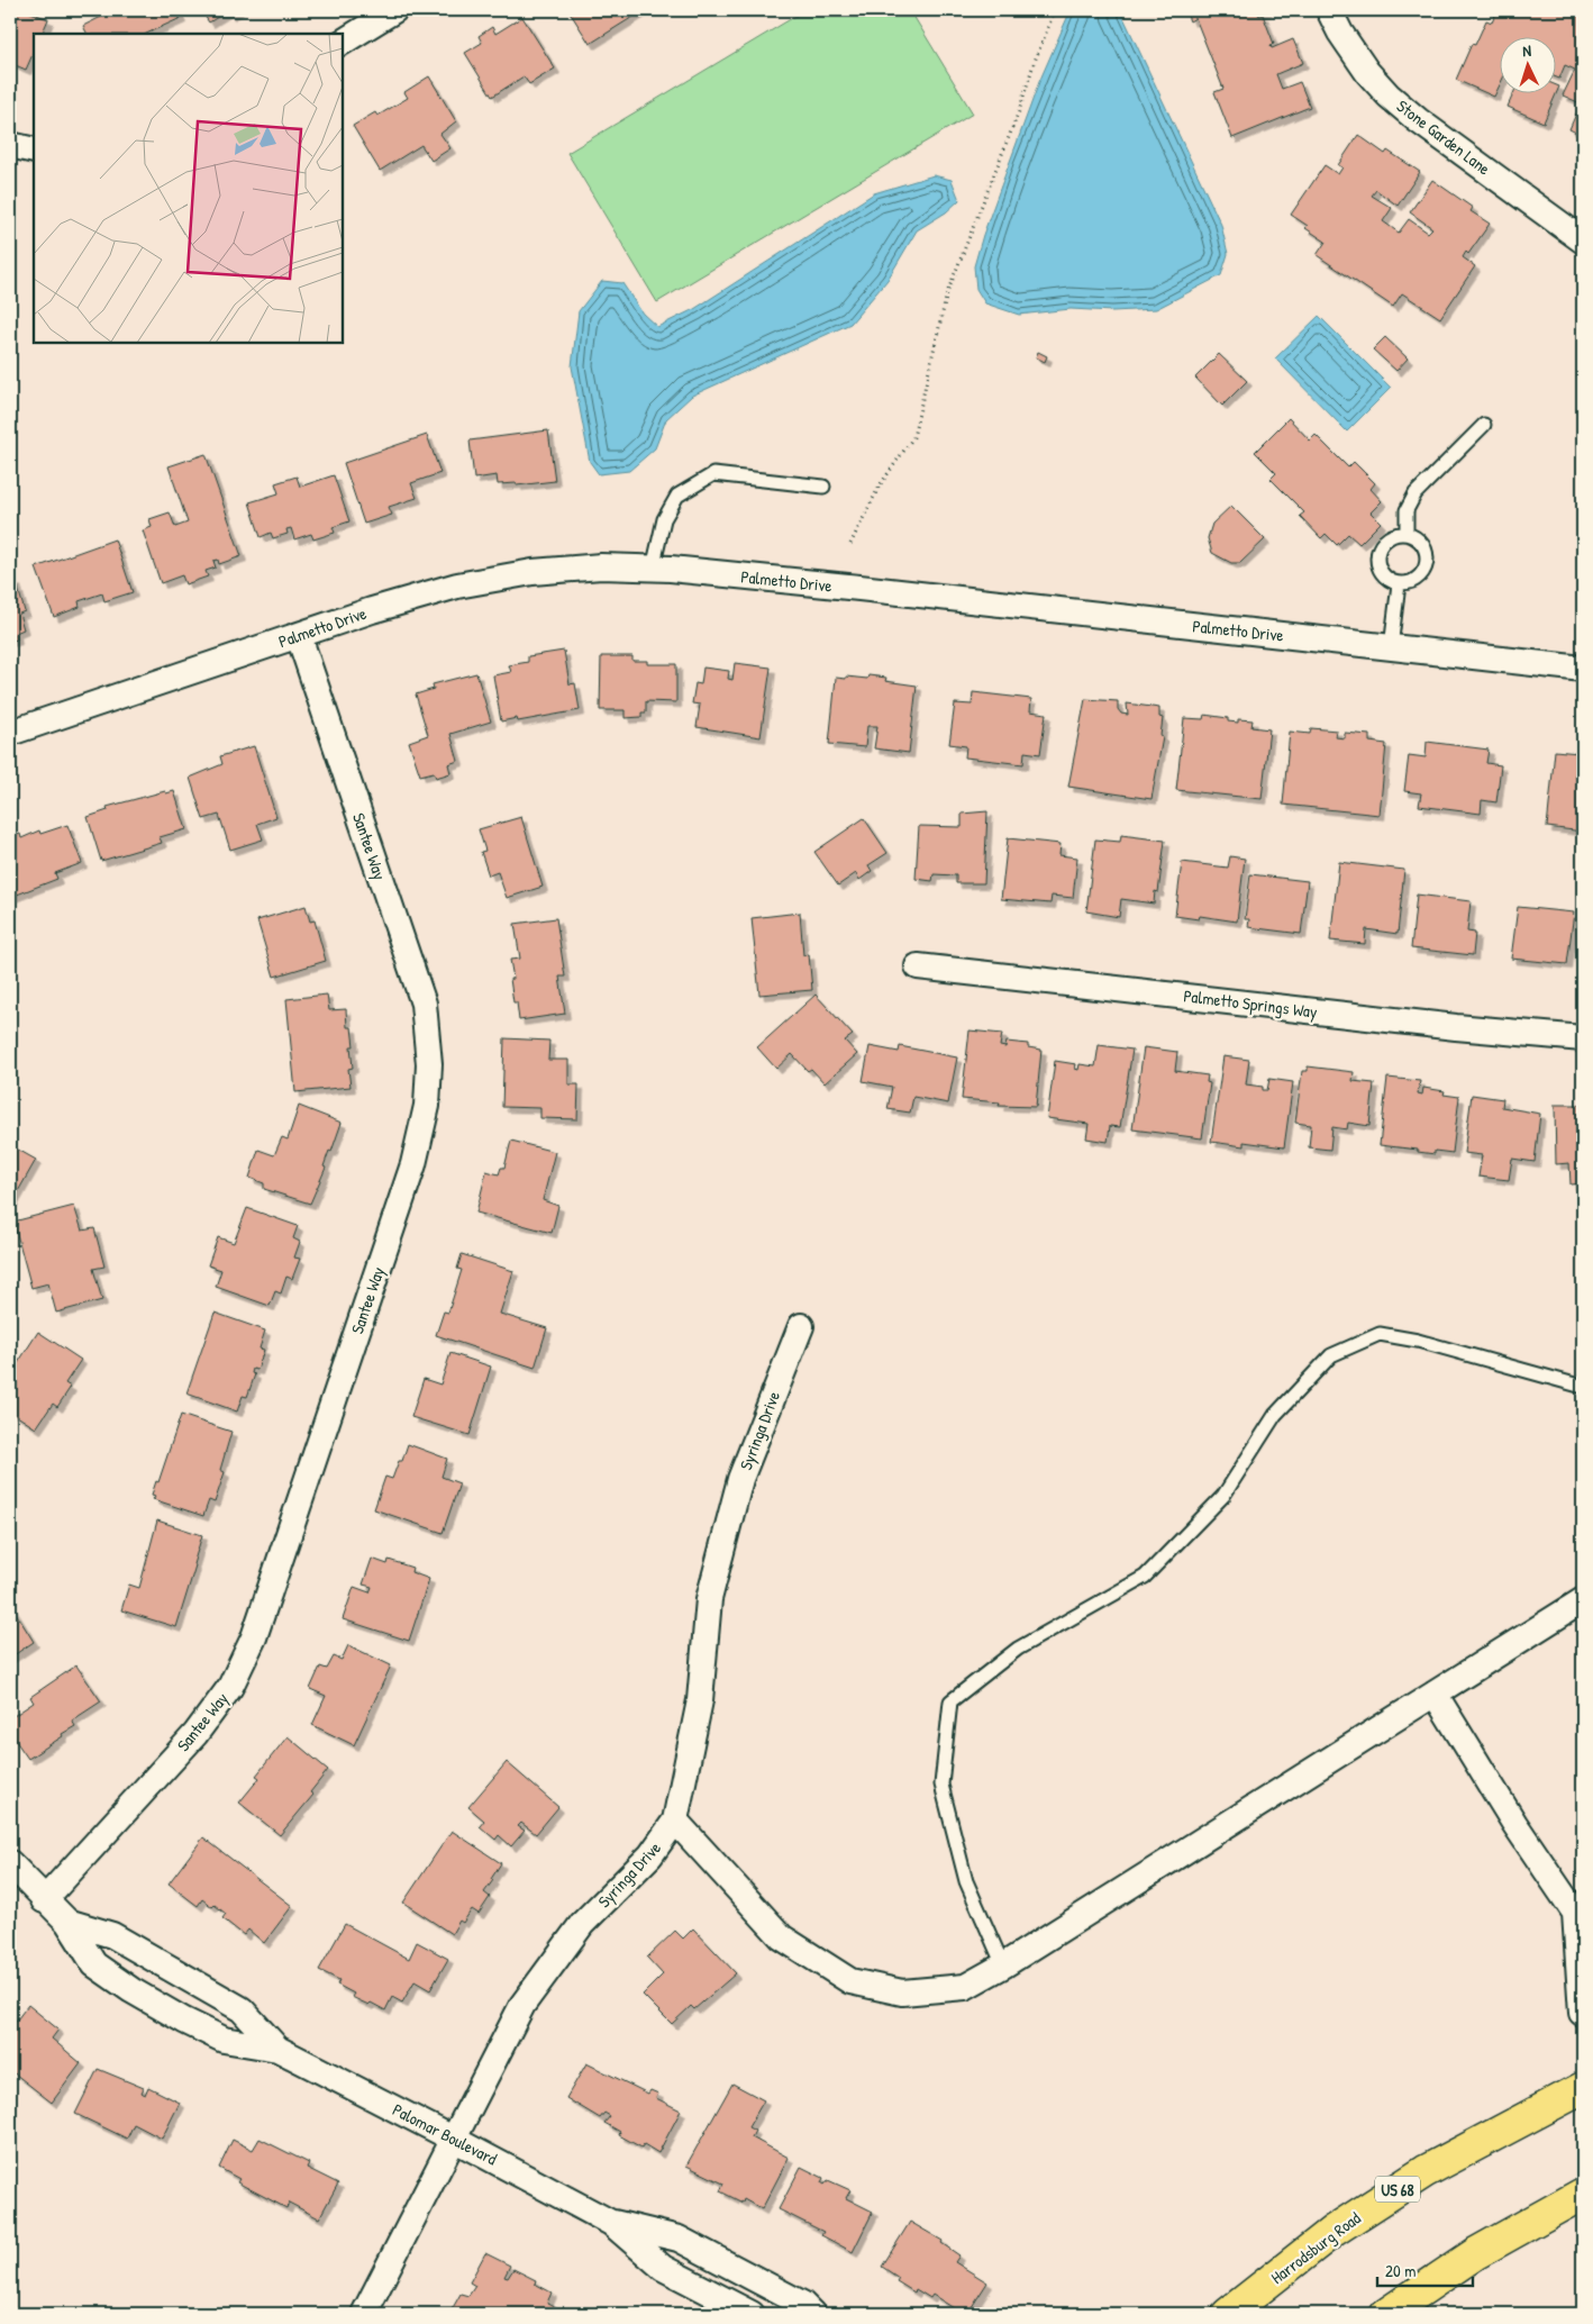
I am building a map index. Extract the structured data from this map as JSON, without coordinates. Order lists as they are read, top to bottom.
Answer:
{
  "streets": {
    "main road": ["US 68", "Harrodsburg Road"],
    "street": [
      "Stone Garden Lane",
      "Palmetto Drive",
      "Santee Way",
      "Palmetto Springs Way",
      "Syringa Drive",
      "Palomar Boulevard"
    ]
  },
  "crossings": [
    ["Palmetto Drive", "Santee Way"],
    ["Santee Way", "Palomar Boulevard"],
    ["Syringa Drive", "Palomar Boulevard"]
  ],
  "scale_bar": "20 m",
  "north": "top"
}
